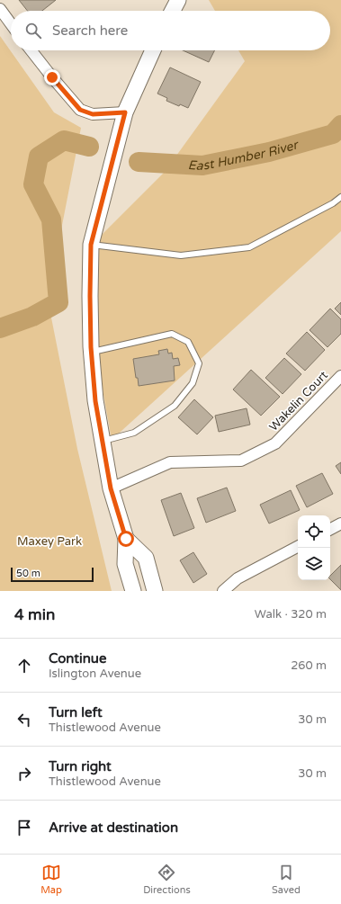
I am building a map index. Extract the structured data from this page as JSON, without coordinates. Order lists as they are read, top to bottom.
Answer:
{
  "streets": {
    "street": ["Wakelin Court"]
  },
  "water": ["East Humber River"],
  "parks": ["Maxey Park"],
  "scale_bar": "50 m",
  "page": {
    "search": "Search here",
    "scale": "50 m",
    "heading": ["4 min", "Walk · 320 m"],
    "list": [
      ["Continue", "Islington Avenue", "260 m"],
      ["Turn left", "Thistlewood Avenue", "30 m"],
      ["Turn right", "Thistlewood Avenue", "30 m"],
      "Arrive at destination"
    ],
    "nav": ["Map", "Directions", "Saved"]
  }
}
